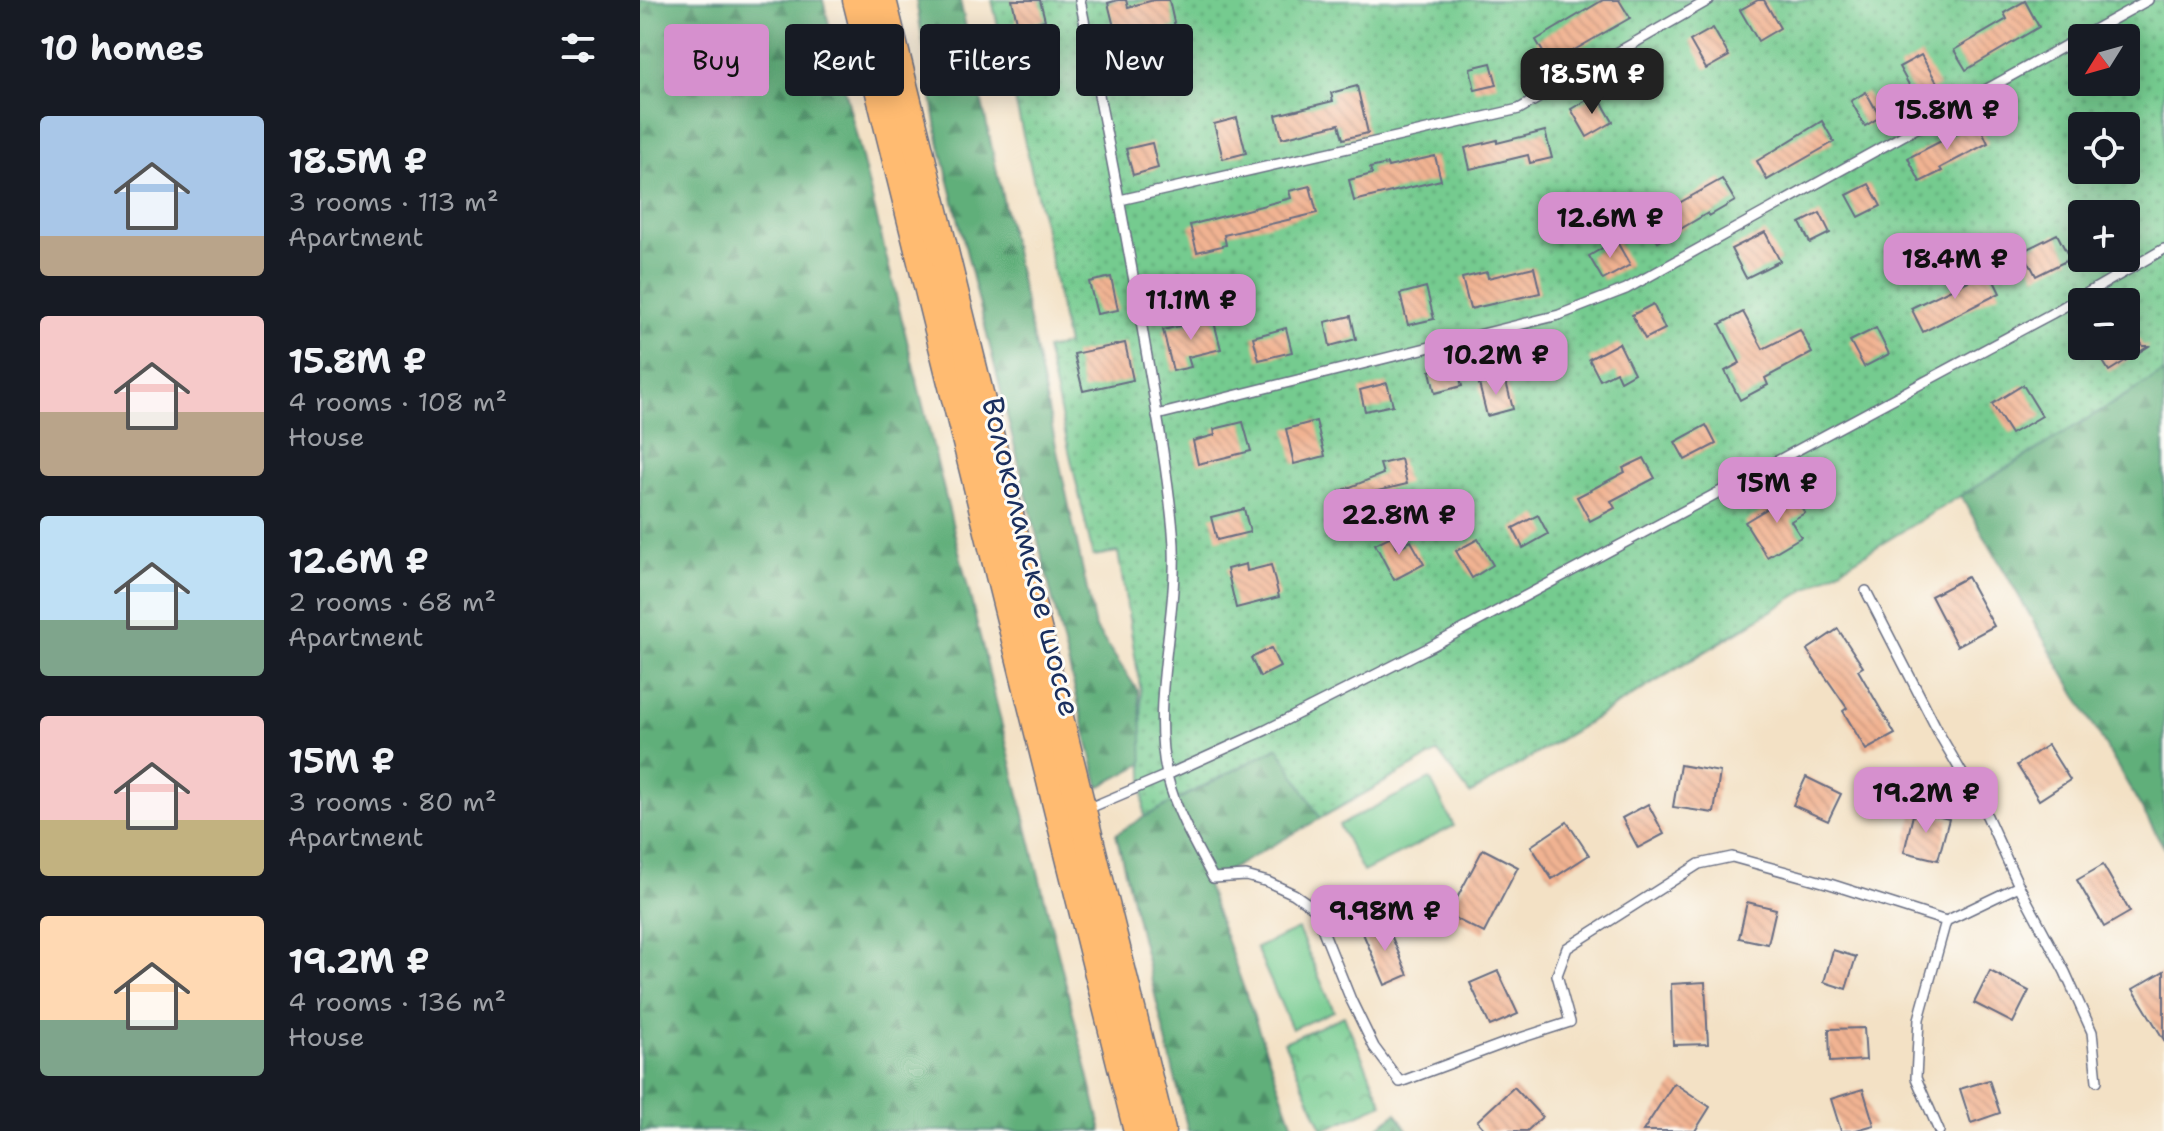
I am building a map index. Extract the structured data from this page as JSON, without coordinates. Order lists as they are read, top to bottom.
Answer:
{
  "streets": {
    "main road": ["Волоколамское шоссе"]
  },
  "north": "bottom left",
  "page": {
    "heading": "10 homes",
    "map_buttons": ["+", "−"],
    "chip": [
      "Buy",
      "Rent",
      "Filters",
      "New"
    ],
    "price": [
      "18.5M ₽",
      "15.8M ₽",
      "12.6M ₽",
      "18.4M ₽",
      "11.1M ₽",
      "10.2M ₽",
      "15M ₽",
      "22.8M ₽",
      "19.2M ₽",
      "9.98M ₽"
    ],
    "list": [
      {
        "name": "18.5M ₽",
        "note": "3 rooms · 113 m² · Apartment"
      },
      {
        "name": "15.8M ₽",
        "note": "4 rooms · 108 m² · House"
      },
      {
        "name": "12.6M ₽",
        "note": "2 rooms · 68 m² · Apartment"
      },
      {
        "name": "15M ₽",
        "note": "3 rooms · 80 m² · Apartment"
      },
      {
        "name": "19.2M ₽",
        "note": "4 rooms · 136 m² · House"
      }
    ]
  }
}
